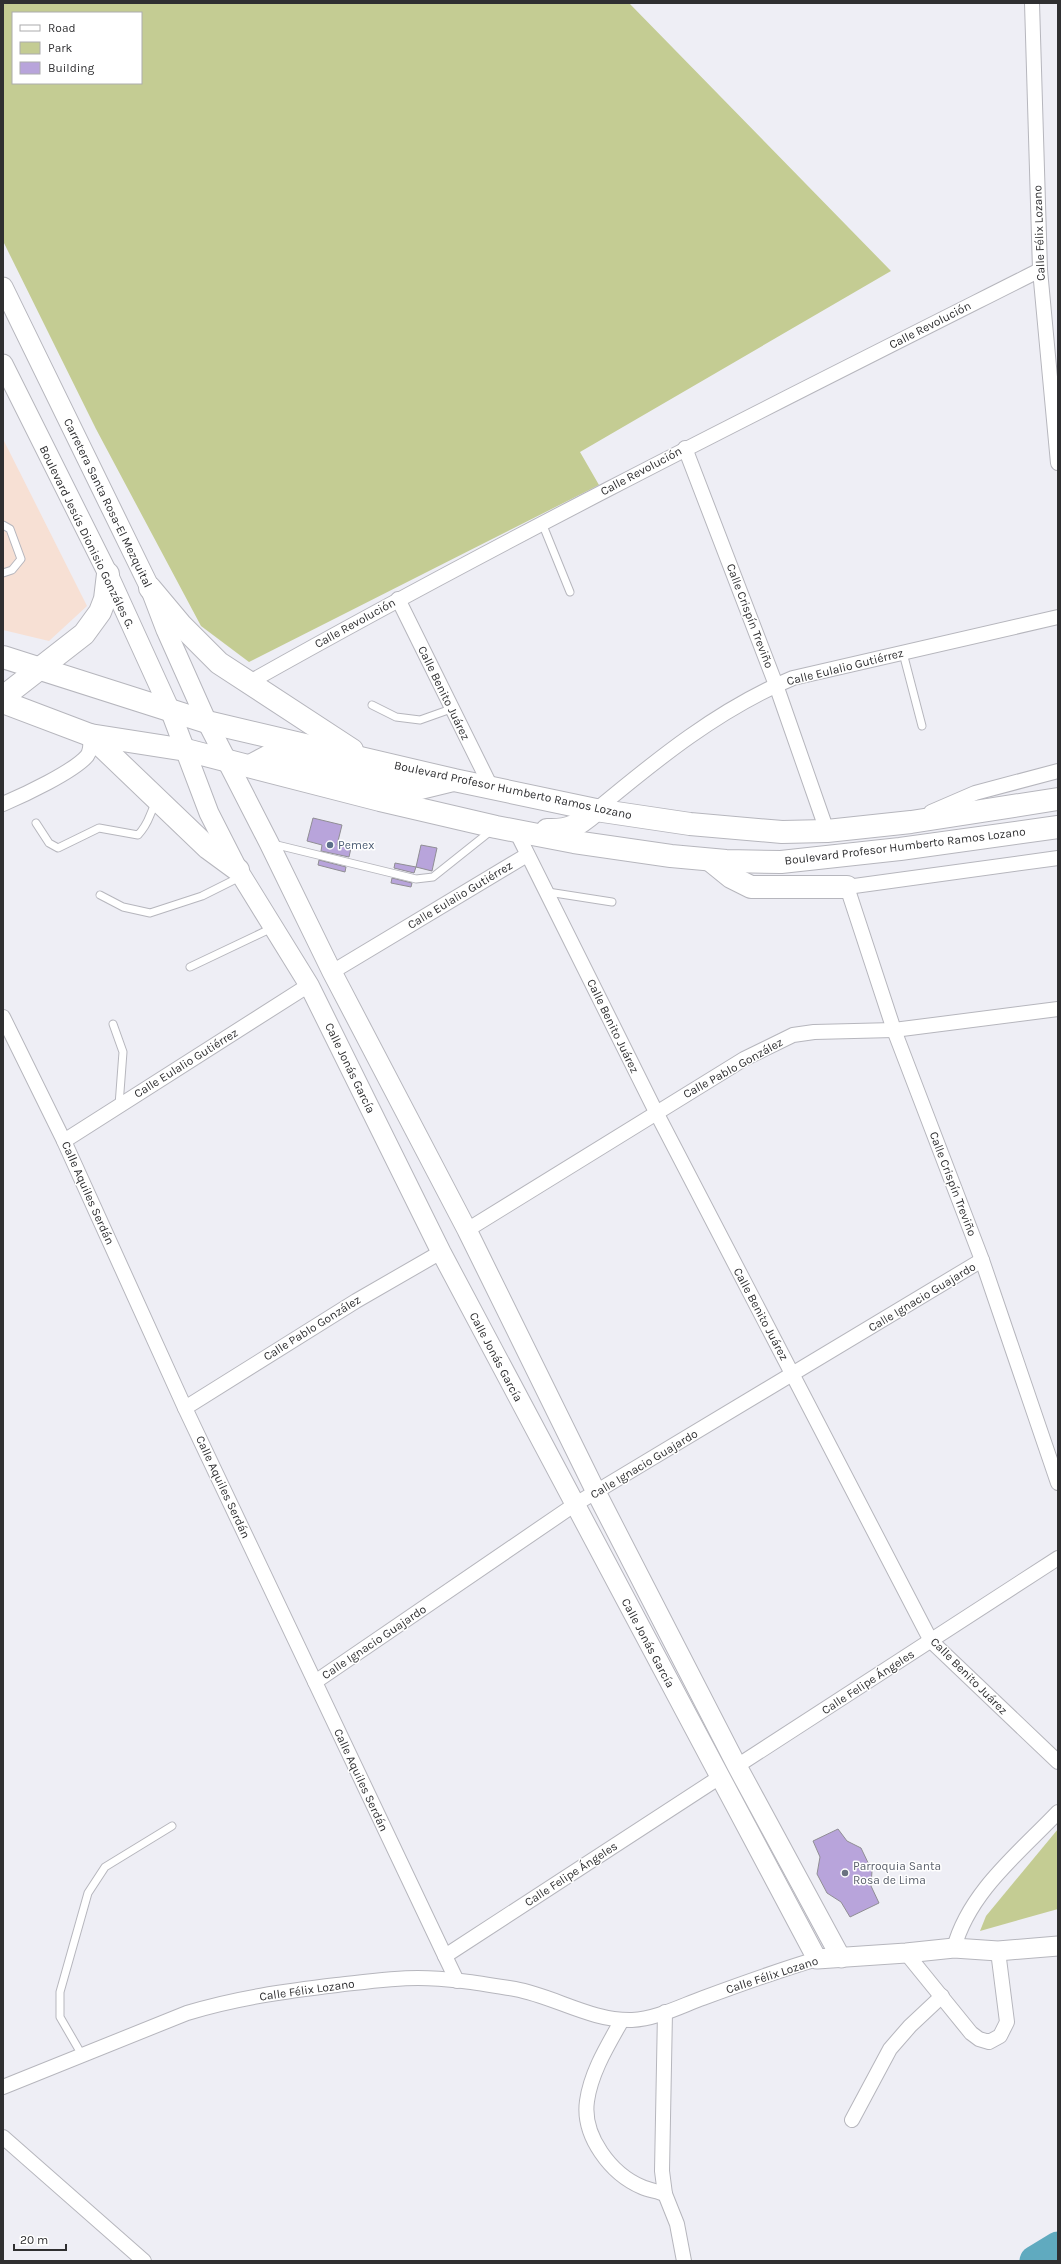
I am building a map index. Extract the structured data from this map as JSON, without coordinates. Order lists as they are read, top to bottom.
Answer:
{
  "streets": {
    "main road": ["Boulevard Profesor Humberto Ramos Lozano"],
    "street": [
      "Calle Félix Lozano",
      "Calle Revolución",
      "Carretera Santa Rosa-El Mezquital",
      "Boulevard Jesús Dionisio Gonzáles G.",
      "Calle Crispín Treviño",
      "Calle Eulalio Gutiérrez",
      "Calle Benito Juárez",
      "Calle Jonás García",
      "Calle Pablo González",
      "Calle Aquiles Serdán",
      "Calle Ignacio Guajardo",
      "Calle Felipe Ángeles"
    ]
  },
  "crossings": [
    ["Calle Félix Lozano", "Calle Revolución"],
    ["Calle Félix Lozano", "Calle Jonás García"],
    ["Calle Revolución", "Calle Crispín Treviño"],
    ["Calle Revolución", "Calle Benito Juárez"],
    ["Carretera Santa Rosa-El Mezquital", "Boulevard Profesor Humberto Ramos Lozano"],
    ["Carretera Santa Rosa-El Mezquital", "Calle Jonás García"],
    ["Boulevard Jesús Dionisio Gonzáles G.", "Boulevard Profesor Humberto Ramos Lozano"],
    ["Boulevard Jesús Dionisio Gonzáles G.", "Calle Jonás García"],
    ["Calle Crispín Treviño", "Calle Eulalio Gutiérrez"],
    ["Calle Crispín Treviño", "Boulevard Profesor Humberto Ramos Lozano"],
    ["Calle Crispín Treviño", "Calle Pablo González"],
    ["Calle Crispín Treviño", "Calle Ignacio Guajardo"],
    ["Calle Eulalio Gutiérrez", "Calle Benito Juárez"],
    ["Calle Eulalio Gutiérrez", "Boulevard Profesor Humberto Ramos Lozano"],
    ["Calle Eulalio Gutiérrez", "Calle Jonás García"],
    ["Calle Eulalio Gutiérrez", "Calle Aquiles Serdán"],
    ["Calle Benito Juárez", "Boulevard Profesor Humberto Ramos Lozano"],
    ["Calle Benito Juárez", "Calle Pablo González"],
    ["Calle Benito Juárez", "Calle Ignacio Guajardo"],
    ["Calle Benito Juárez", "Calle Felipe Ángeles"],
    ["Boulevard Profesor Humberto Ramos Lozano", "Calle Jonás García"],
    ["Calle Jonás García", "Calle Pablo González"],
    ["Calle Jonás García", "Calle Ignacio Guajardo"],
    ["Calle Jonás García", "Calle Felipe Ángeles"],
    ["Calle Pablo González", "Calle Aquiles Serdán"],
    ["Calle Aquiles Serdán", "Calle Ignacio Guajardo"],
    ["Calle Aquiles Serdán", "Calle Felipe Ángeles"]
  ],
  "places": ["Pemex", "Parroquia Santa Rosa de Lima"],
  "legend": ["Road", "Park", "Building"],
  "scale_bar": "20 m"
}
